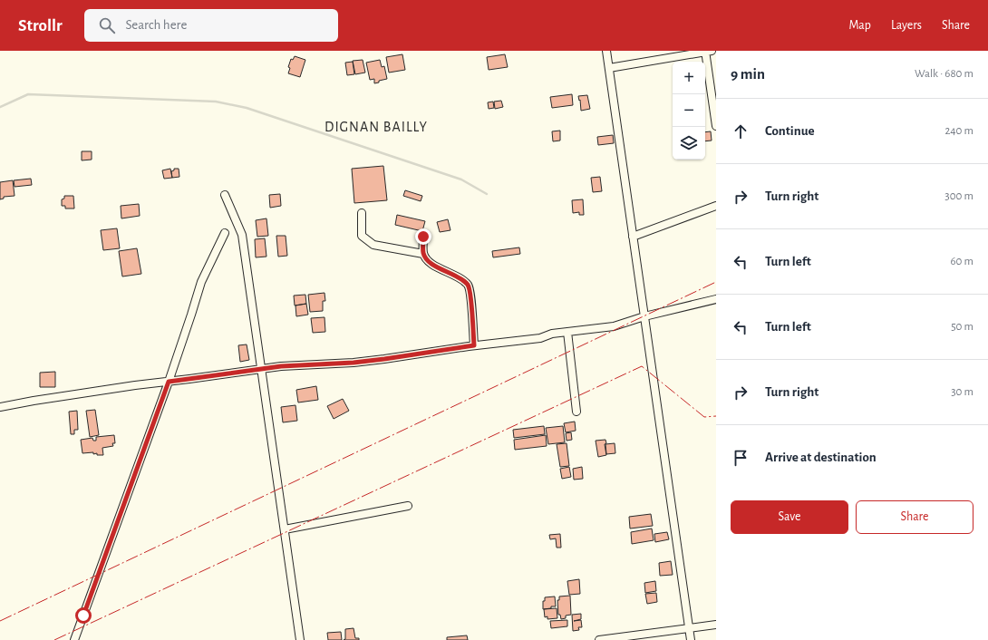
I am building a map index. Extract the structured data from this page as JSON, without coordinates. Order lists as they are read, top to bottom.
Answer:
{
  "districts": ["DIGNAN BAILLY"],
  "page": {
    "header": "Strollr",
    "search": "Search here",
    "nav": ["Map", "Layers", "Share"],
    "heading": ["9 min", "Walk · 680 m"],
    "map_buttons": ["+", "−"],
    "list": [
      ["Continue", "240 m"],
      ["Turn right", "300 m"],
      ["Turn left", "60 m"],
      ["Turn left", "50 m"],
      ["Turn right", "30 m"],
      "Arrive at destination"
    ],
    "buttons": ["Save", "Share"]
  }
}
